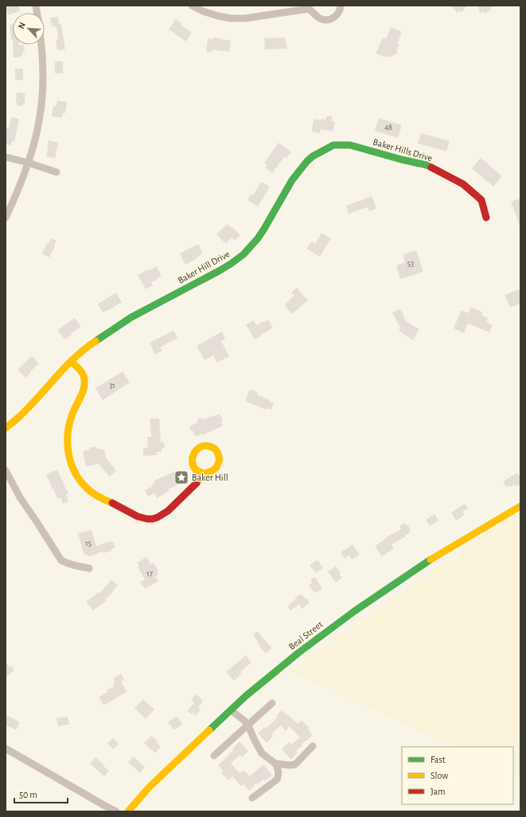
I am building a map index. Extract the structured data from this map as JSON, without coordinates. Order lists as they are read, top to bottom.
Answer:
{
  "streets": {
    "street": ["Baker Hills Drive", "Baker Hill Drive", "Beal Street"]
  },
  "crossings": [
    ["Baker Hills Drive", "Baker Hill Drive"]
  ],
  "places": {
    "place": ["Baker Hill"]
  },
  "house_numbers": [
    "48",
    "53",
    "31",
    "15",
    "17"
  ],
  "legend": ["Fast", "Slow", "Jam"],
  "scale_bar": "50 m",
  "north": "top left"
}
